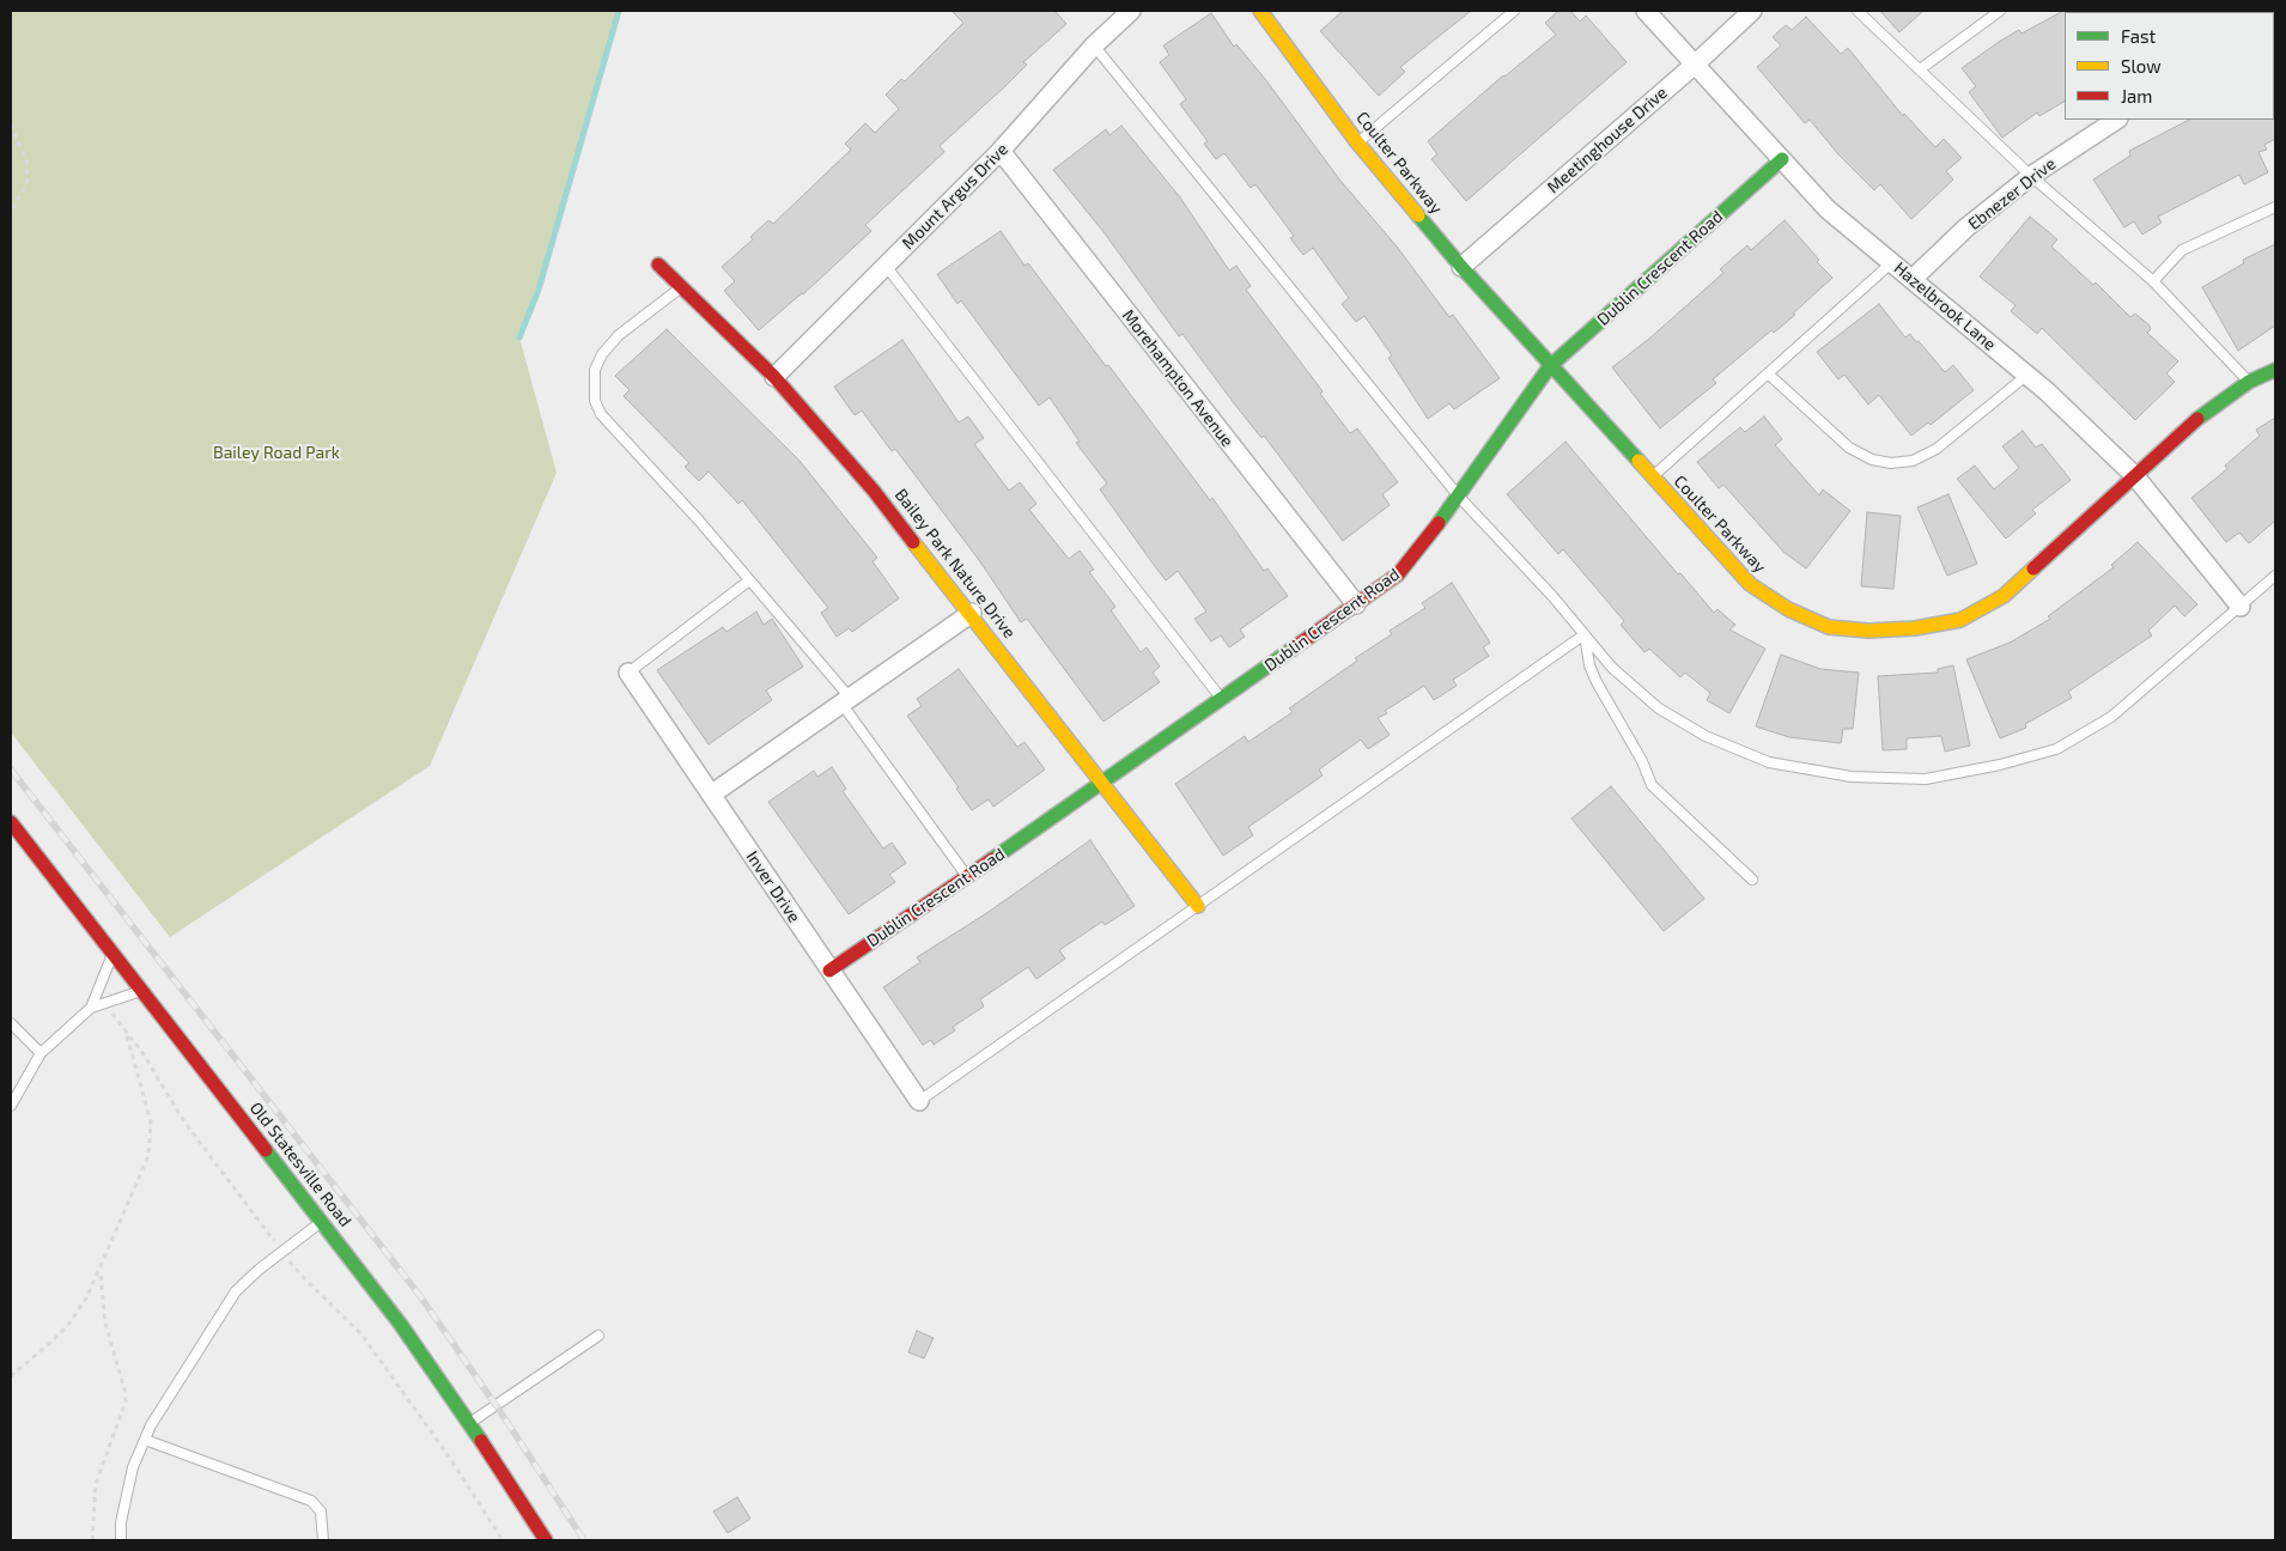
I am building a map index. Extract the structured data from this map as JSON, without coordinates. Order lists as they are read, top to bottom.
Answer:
{
  "streets": {
    "street": [
      "Meetinghouse Drive",
      "Coulter Parkway",
      "Ebnezer Drive",
      "Mount Argus Drive",
      "Dublin Crescent Road",
      "Hazelbrook Lane",
      "Morehampton Avenue",
      "Bailey Park Nature Drive",
      "Inver Drive",
      "Old Statesville Road"
    ]
  },
  "crossings": [
    ["Meetinghouse Drive", "Coulter Parkway"],
    ["Meetinghouse Drive", "Hazelbrook Lane"],
    ["Coulter Parkway", "Dublin Crescent Road"],
    ["Coulter Parkway", "Hazelbrook Lane"],
    ["Ebnezer Drive", "Hazelbrook Lane"],
    ["Mount Argus Drive", "Morehampton Avenue"],
    ["Mount Argus Drive", "Bailey Park Nature Drive"],
    ["Dublin Crescent Road", "Hazelbrook Lane"],
    ["Dublin Crescent Road", "Morehampton Avenue"],
    ["Dublin Crescent Road", "Bailey Park Nature Drive"],
    ["Dublin Crescent Road", "Inver Drive"]
  ],
  "parks": ["Bailey Road Park"],
  "legend": ["Fast", "Slow", "Jam"]
}
